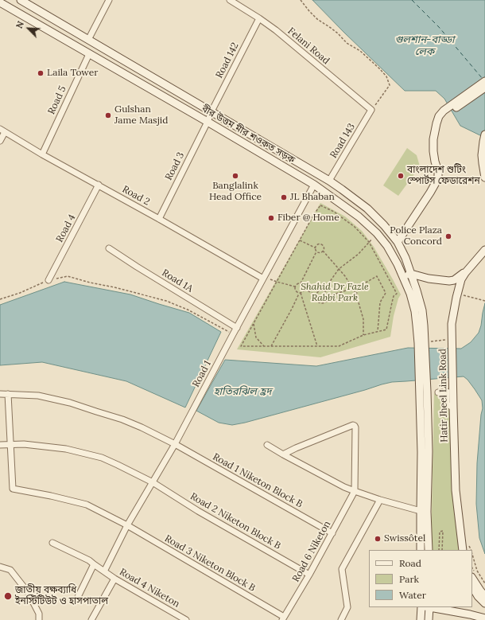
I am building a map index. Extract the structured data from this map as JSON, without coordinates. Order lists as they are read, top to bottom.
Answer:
{
  "streets": {
    "main road": ["বীর উত্তম মীর শওকত সড়ক", "Hatir Jheel Link Road"],
    "street": [
      "Felani Road",
      "Road 142",
      "Road 5",
      "Road 143",
      "Road 3",
      "Road 2",
      "Road 4",
      "Road 1A",
      "Road 1",
      "Road 1 Niketon Block B",
      "Road 2 Niketon Block B",
      "Road 6 Niketon",
      "Road 3 Niketon Block B",
      "Road 4 Niketon"
    ]
  },
  "crossings": [
    ["Felani Road", "Road 142"],
    ["Felani Road", "Road 143"],
    ["Road 142", "বীর উত্তম মীর শওকত সড়ক"],
    ["Road 142", "Road 3"],
    ["Road 5", "বীর উত্তম মীর শওকত সড়ক"],
    ["Road 5", "Road 2"],
    ["বীর উত্তম মীর শওকত সড়ক", "Road 143"],
    ["বীর উত্তম মীর শওকত সড়ক", "Road 3"],
    ["বীর উত্তম মীর শওকত সড়ক", "Road 1"],
    ["Road 3", "Road 2"],
    ["Road 2", "Road 4"],
    ["Road 2", "Road 1"],
    ["Road 1A", "Road 1"],
    ["Road 1", "Road 1 Niketon Block B"],
    ["Road 1", "Road 2 Niketon Block B"],
    ["Road 1", "Road 3 Niketon Block B"],
    ["Road 1", "Road 4 Niketon"],
    ["Road 1 Niketon Block B", "Road 6 Niketon"],
    ["Road 2 Niketon Block B", "Road 6 Niketon"],
    ["Road 2 Niketon Block B", "Road 3 Niketon Block B"],
    ["Road 6 Niketon", "Road 3 Niketon Block B"]
  ],
  "water": ["গুলশান-বাড্ডা লেক", "হাতিরঝিল হ্রদ"],
  "parks": ["Shahid Dr Fazle Rabbi Park"],
  "places": [
    "Laila Tower",
    "Gulshan Jame Masjid",
    "Banglalink Head Office",
    "বাংলাদেশ শুটিং স্পোর্টস ফেডারেশন",
    "JL Bhaban",
    "Fiber @ Home",
    "Police Plaza Concord",
    "Swissôtel",
    "জাতীয় বক্ষব্যাধি ইনস্টিটিউট ও হাসপাতাল"
  ],
  "legend": ["Road", "Park", "Water"],
  "north": "top left"
}
